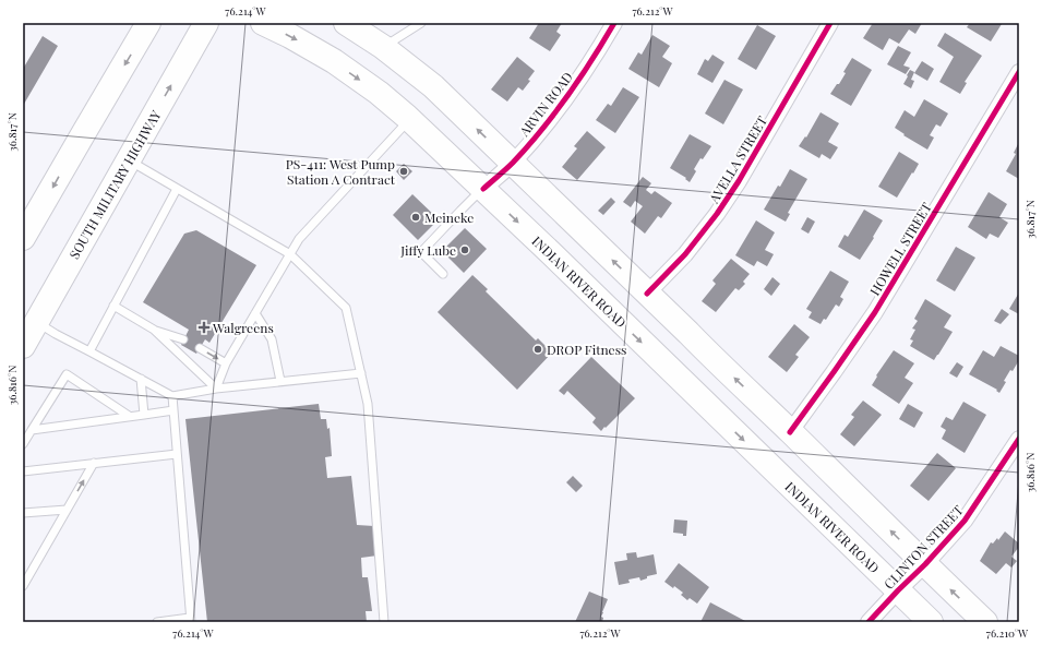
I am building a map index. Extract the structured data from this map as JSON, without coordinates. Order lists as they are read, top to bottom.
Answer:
{
  "streets": {
    "main road": ["SOUTH MILITARY HIGHWAY", "INDIAN RIVER ROAD"],
    "street": [
      "ARVIN ROAD",
      "AVELLA STREET",
      "HOWELL STREET",
      "CLINTON STREET"
    ]
  },
  "crossings": [
    ["ARVIN ROAD", "INDIAN RIVER ROAD"],
    ["INDIAN RIVER ROAD", "CLINTON STREET"]
  ],
  "places": {
    "other": [
      "PS-411: West Pump Station A Contract",
      "Meineke",
      "Jiffy Lube",
      "DROP Fitness"
    ],
    "health": ["Walgreens"]
  },
  "coordinates": [
    "76.214°W",
    "76.212°W",
    "36.817°N",
    "36.816°N",
    "76.210°W"
  ]
}
